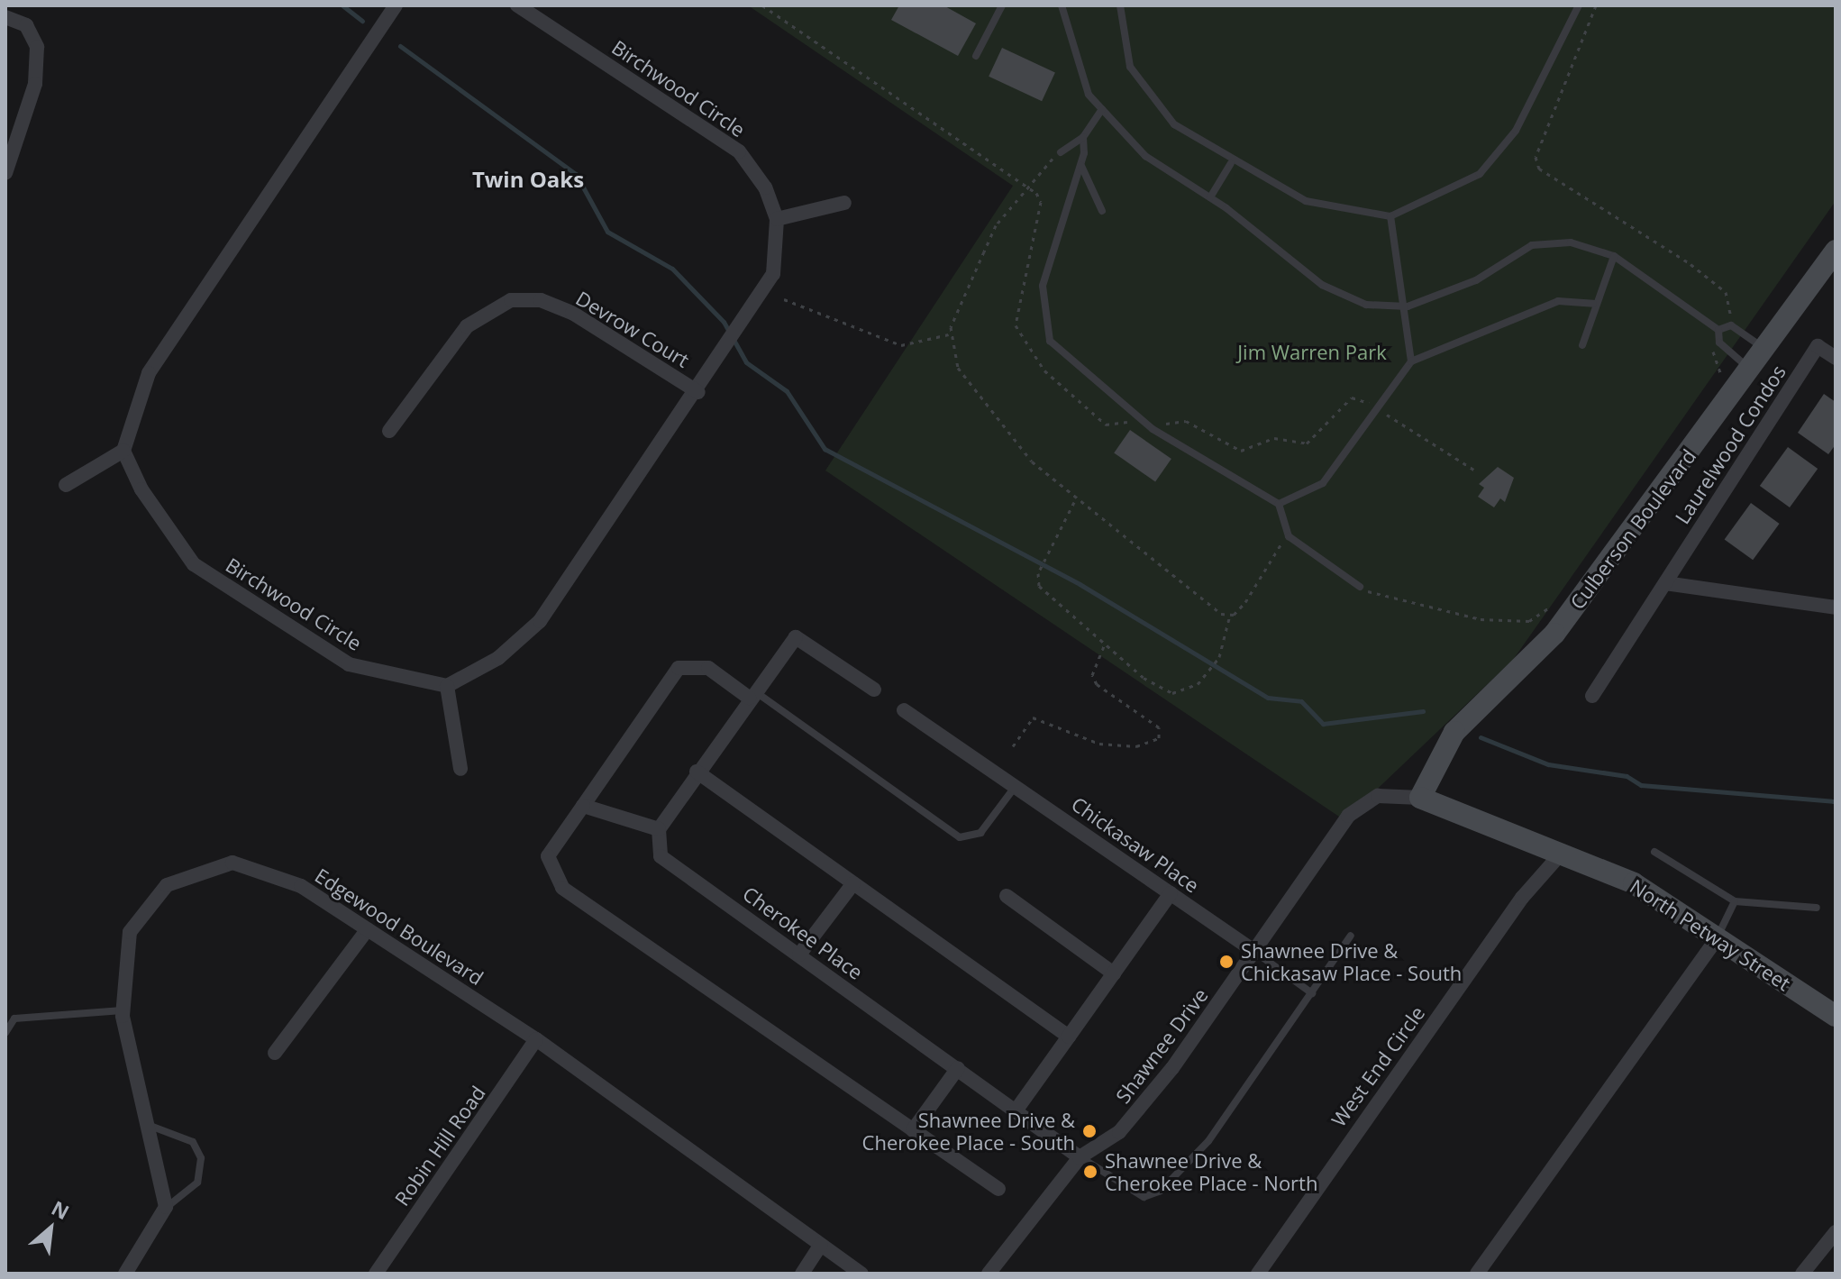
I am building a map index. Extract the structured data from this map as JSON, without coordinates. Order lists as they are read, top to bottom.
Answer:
{
  "streets": {
    "street": [
      "Birchwood Circle",
      "Devrow Court",
      "Laurelwood Condos",
      "Culberson Boulevard",
      "Chickasaw Place",
      "Edgewood Boulevard",
      "Cherokee Place",
      "North Petway Street",
      "Shawnee Drive",
      "West End Circle",
      "Robin Hill Road"
    ]
  },
  "crossings": [
    ["Birchwood Circle", "Devrow Court"],
    ["Culberson Boulevard", "North Petway Street"],
    ["Culberson Boulevard", "Shawnee Drive"],
    ["Chickasaw Place", "Shawnee Drive"],
    ["Edgewood Boulevard", "Robin Hill Road"],
    ["Cherokee Place", "Shawnee Drive"],
    ["North Petway Street", "Shawnee Drive"],
    ["North Petway Street", "West End Circle"]
  ],
  "districts": ["Twin Oaks"],
  "parks": ["Jim Warren Park"],
  "places": ["Shawnee Drive & Chickasaw Place - South", "Shawnee Drive & Cherokee Place - South", "Shawnee Drive & Cherokee Place - North"],
  "north": "top right"
}
